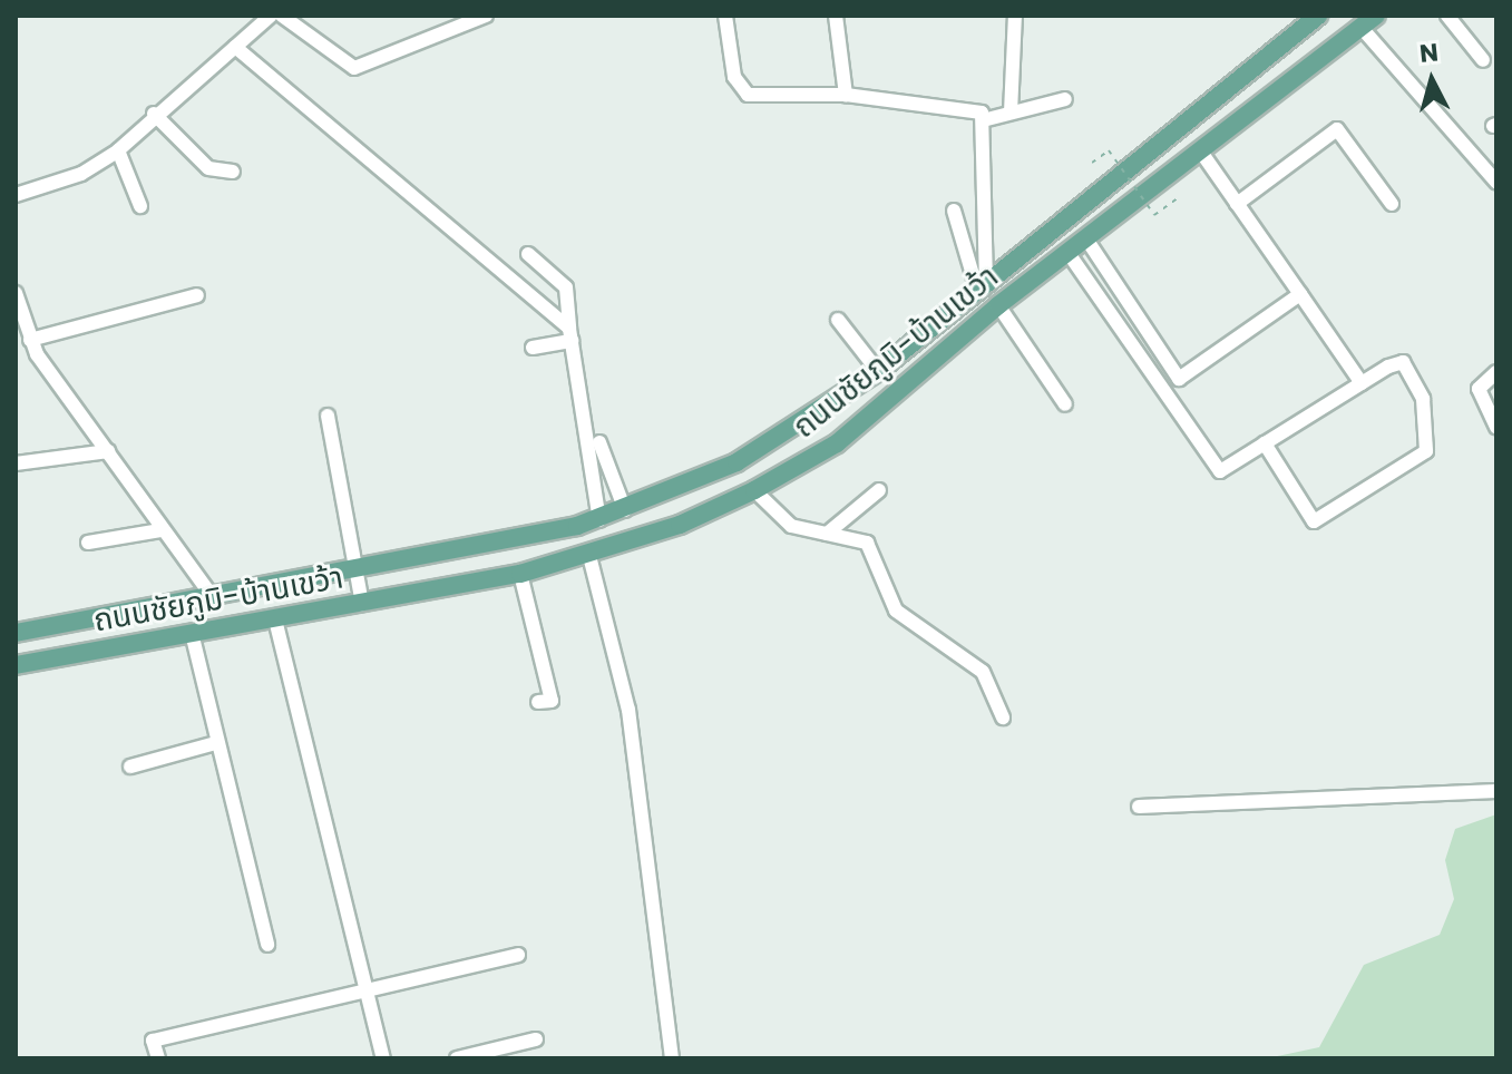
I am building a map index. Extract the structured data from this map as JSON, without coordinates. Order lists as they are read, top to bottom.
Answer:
{
  "streets": {
    "main road": ["ถนนชัยภูมิ-บ้านเขว้า"]
  },
  "north": "top"
}
